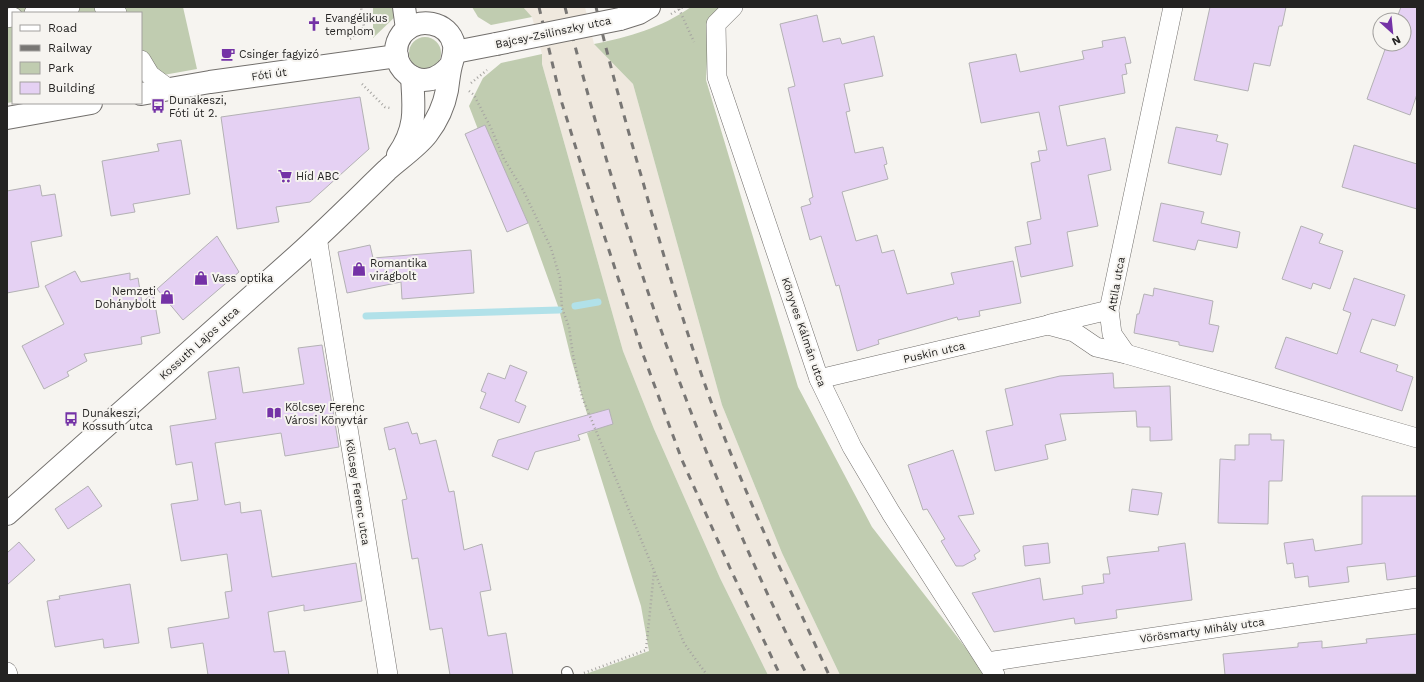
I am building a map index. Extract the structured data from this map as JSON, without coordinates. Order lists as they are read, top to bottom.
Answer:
{
  "streets": {
    "street": [
      "Bajcsy-Zsilinszky utca",
      "Fóti út",
      "Attila utca",
      "Könyves Kálmán utca",
      "Kossuth Lajos utca",
      "Puskin utca",
      "Kölcsey Ferenc utca",
      "Vörösmarty Mihály utca"
    ]
  },
  "crossings": [
    ["Bajcsy-Zsilinszky utca", "Fóti út"],
    ["Bajcsy-Zsilinszky utca", "Kossuth Lajos utca"],
    ["Fóti út", "Kossuth Lajos utca"],
    ["Attila utca", "Puskin utca"],
    ["Könyves Kálmán utca", "Puskin utca"],
    ["Könyves Kálmán utca", "Vörösmarty Mihály utca"],
    ["Kossuth Lajos utca", "Kölcsey Ferenc utca"]
  ],
  "places": {
    "church": ["Evangélikus templom"],
    "cafe": ["Csinger fagyizó"],
    "bus stop": ["Dunakeszi, Fóti út 2.", "Dunakeszi, Kossuth utca"],
    "supermarket": ["Híd ABC"],
    "shop": ["Romantika virágbolt", "Vass optika", "Nemzeti Dohánybolt"],
    "library": ["Kölcsey Ferenc Városi Könyvtár"]
  },
  "legend": [
    "Road",
    "Railway",
    "Park",
    "Building"
  ],
  "north": "bottom right"
}
